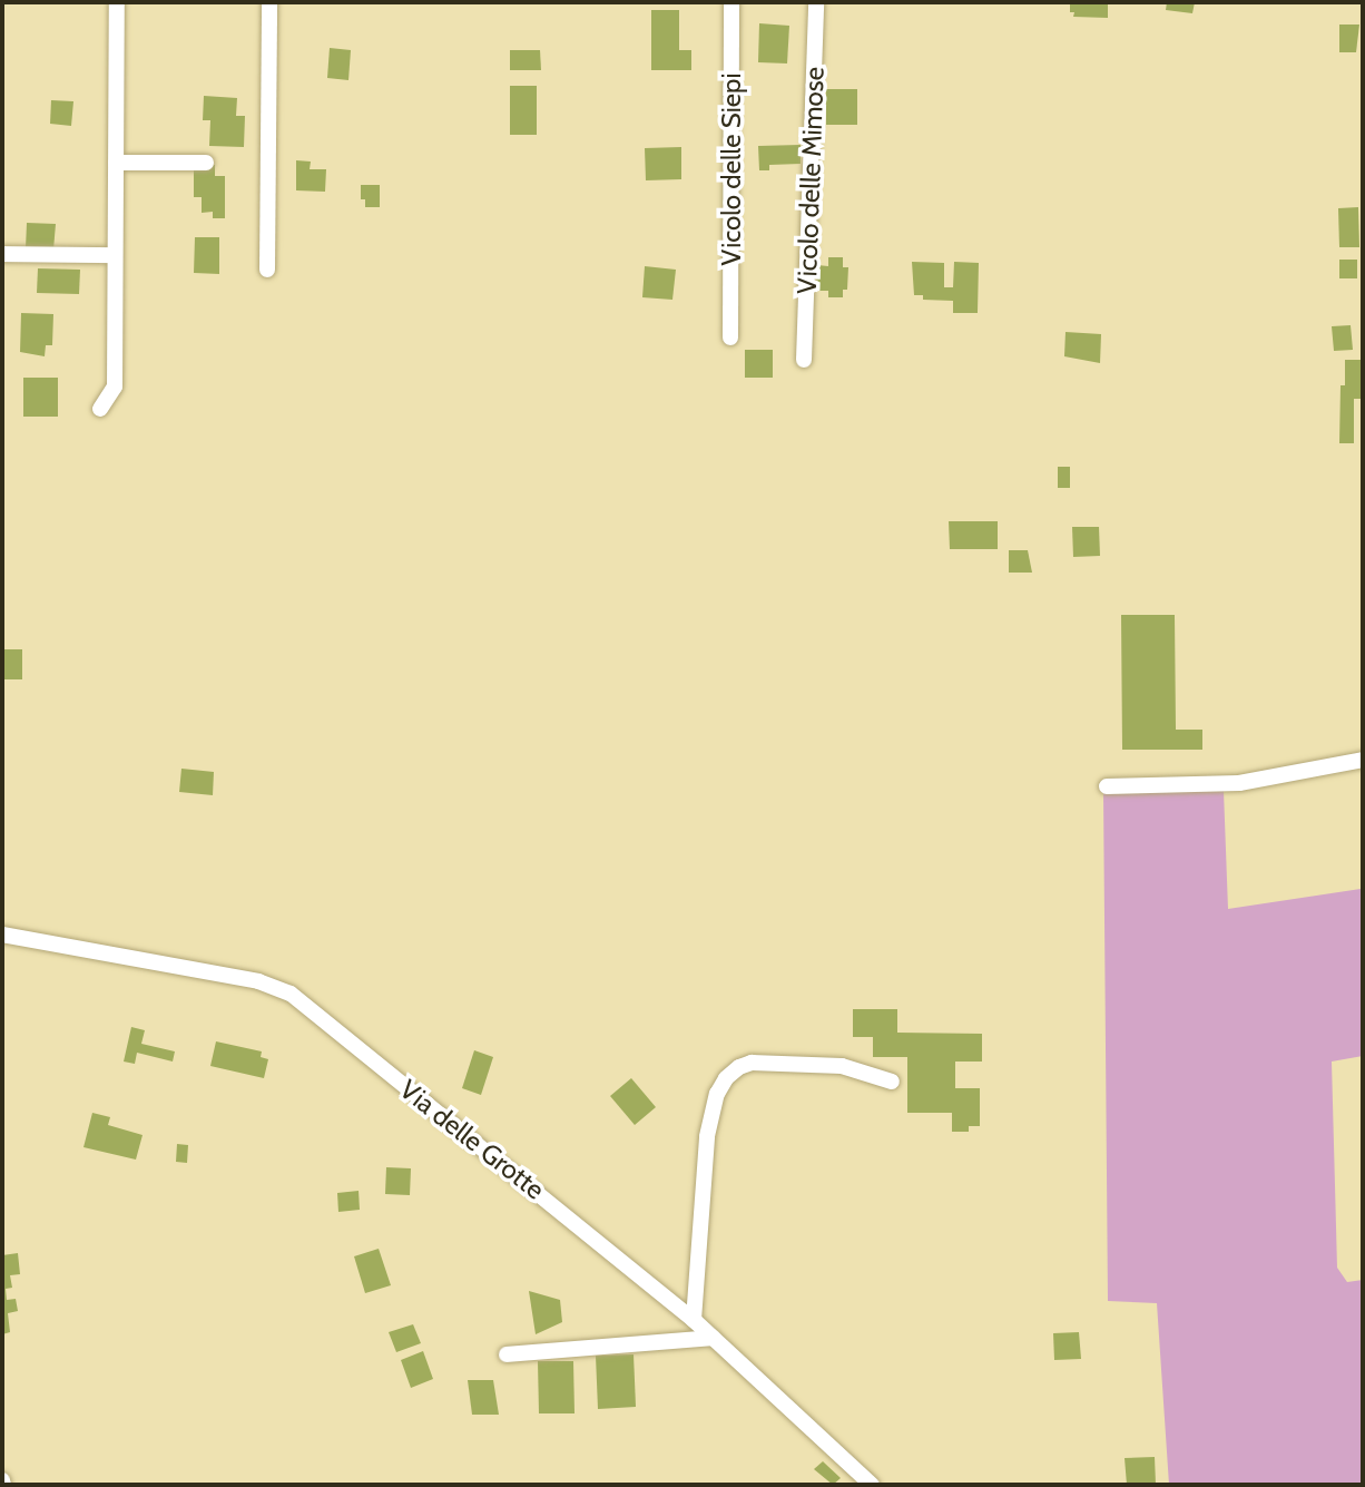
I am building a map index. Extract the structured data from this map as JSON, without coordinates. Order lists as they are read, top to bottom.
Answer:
{
  "streets": {
    "street": ["Vicolo delle Siepi", "Vicolo delle Mimose", "Via delle Grotte"]
  }
}
